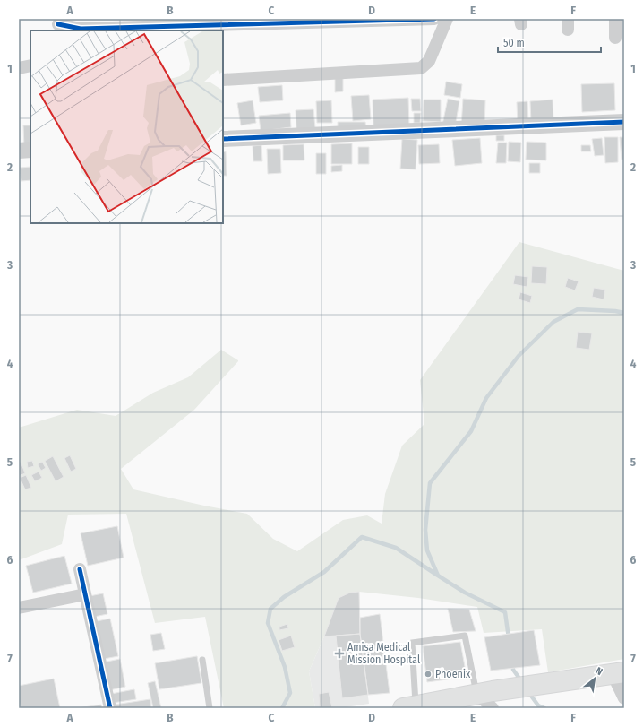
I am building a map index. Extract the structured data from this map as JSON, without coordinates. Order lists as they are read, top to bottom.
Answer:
{
  "places": {
    "health": ["Amisa Medical Mission Hospital"],
    "other": ["Phoenix"]
  },
  "scale_bar": "50 m",
  "north": "top right",
  "grid": {
    "columns": [
      "A",
      "B",
      "C",
      "D",
      "E",
      "F"
    ],
    "rows": [
      "1",
      "2",
      "3",
      "4",
      "5",
      "6",
      "7"
    ]
  }
}
